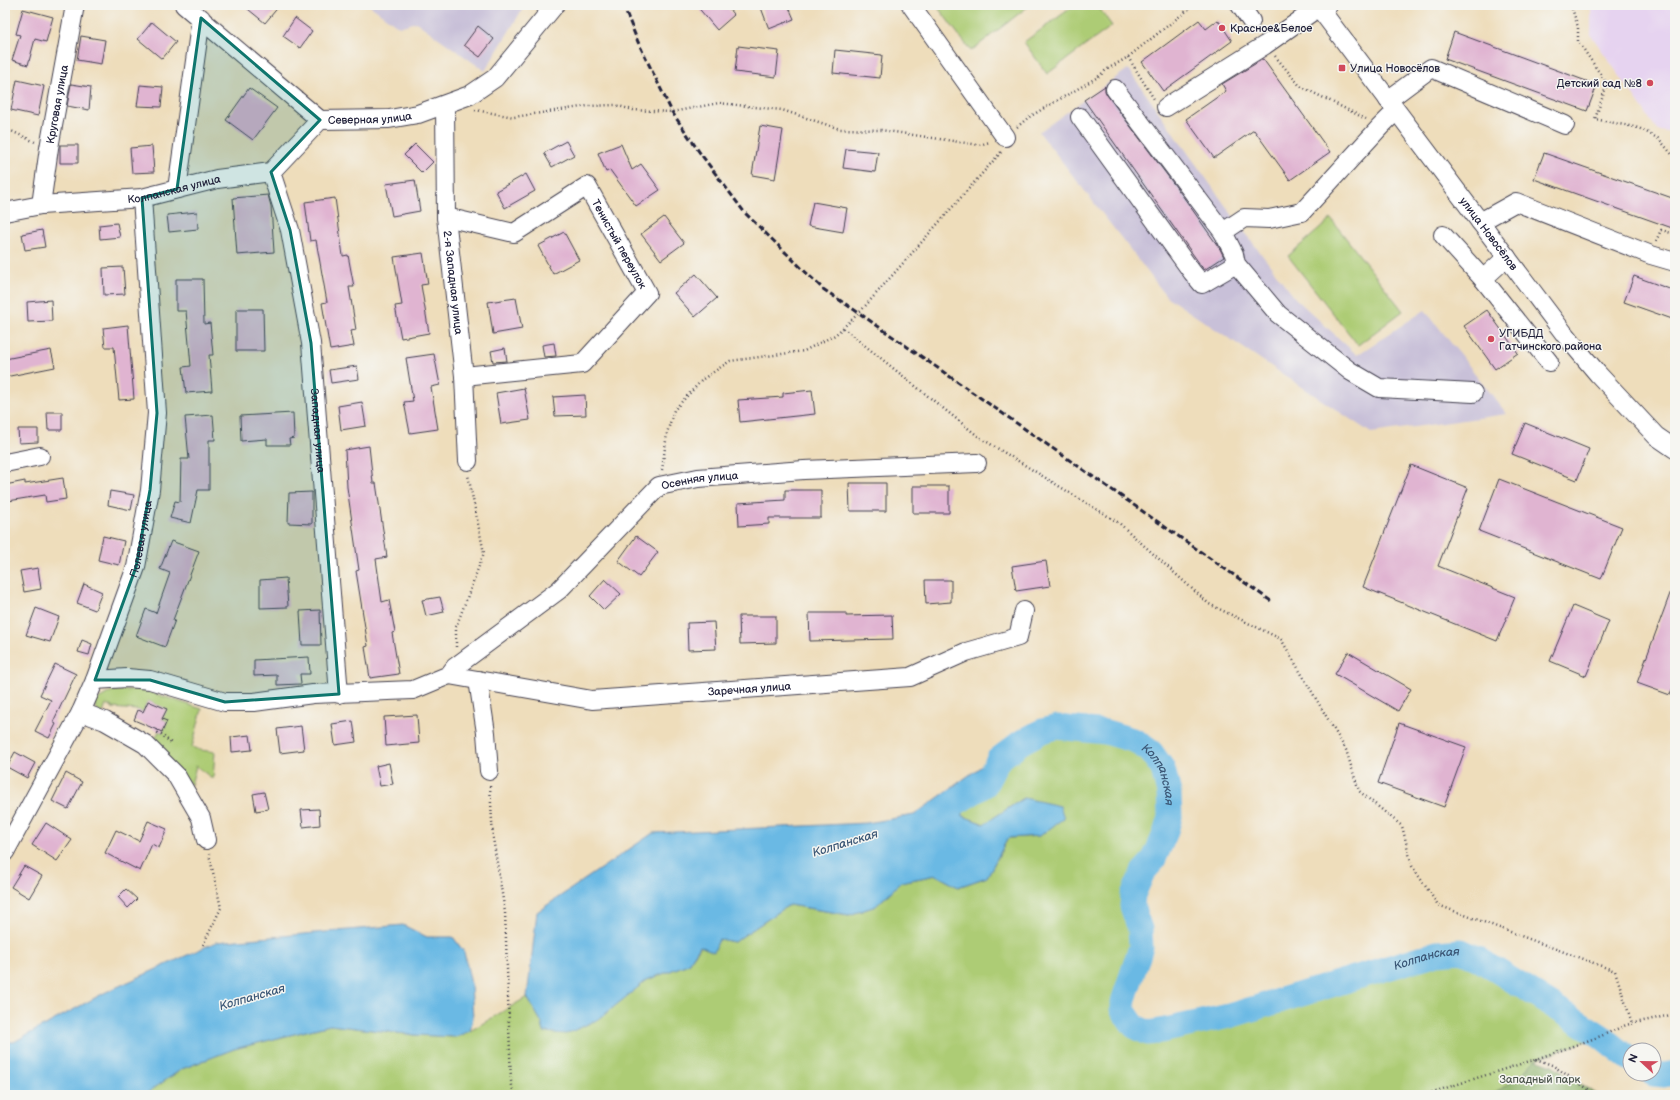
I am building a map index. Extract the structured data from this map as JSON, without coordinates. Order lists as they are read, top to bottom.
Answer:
{
  "streets": {
    "street": [
      "Круговая улица",
      "Северная улица",
      "Колпанская улица",
      "улица Новосёлов",
      "Тенистый переулок",
      "2-я Западная улица",
      "Западная улица",
      "Осенняя улица",
      "Полевая улица",
      "Заречная улица"
    ]
  },
  "crossings": [
    ["Круговая улица", "Колпанская улица"],
    ["Северная улица", "2-я Западная улица"],
    ["Колпанская улица", "Западная улица"],
    ["Колпанская улица", "Полевая улица"],
    ["Тенистый переулок", "2-я Западная улица"],
    ["Осенняя улица", "Заречная улица"]
  ],
  "water": ["Колпанская"],
  "parks": ["Западный парк"],
  "places": {
    "other": ["Красное&Белое", "Детский сад №8", "УГИБДД Гатчинского района"],
    "transit": ["Улица Новосёлов"]
  },
  "north": "left"
}
